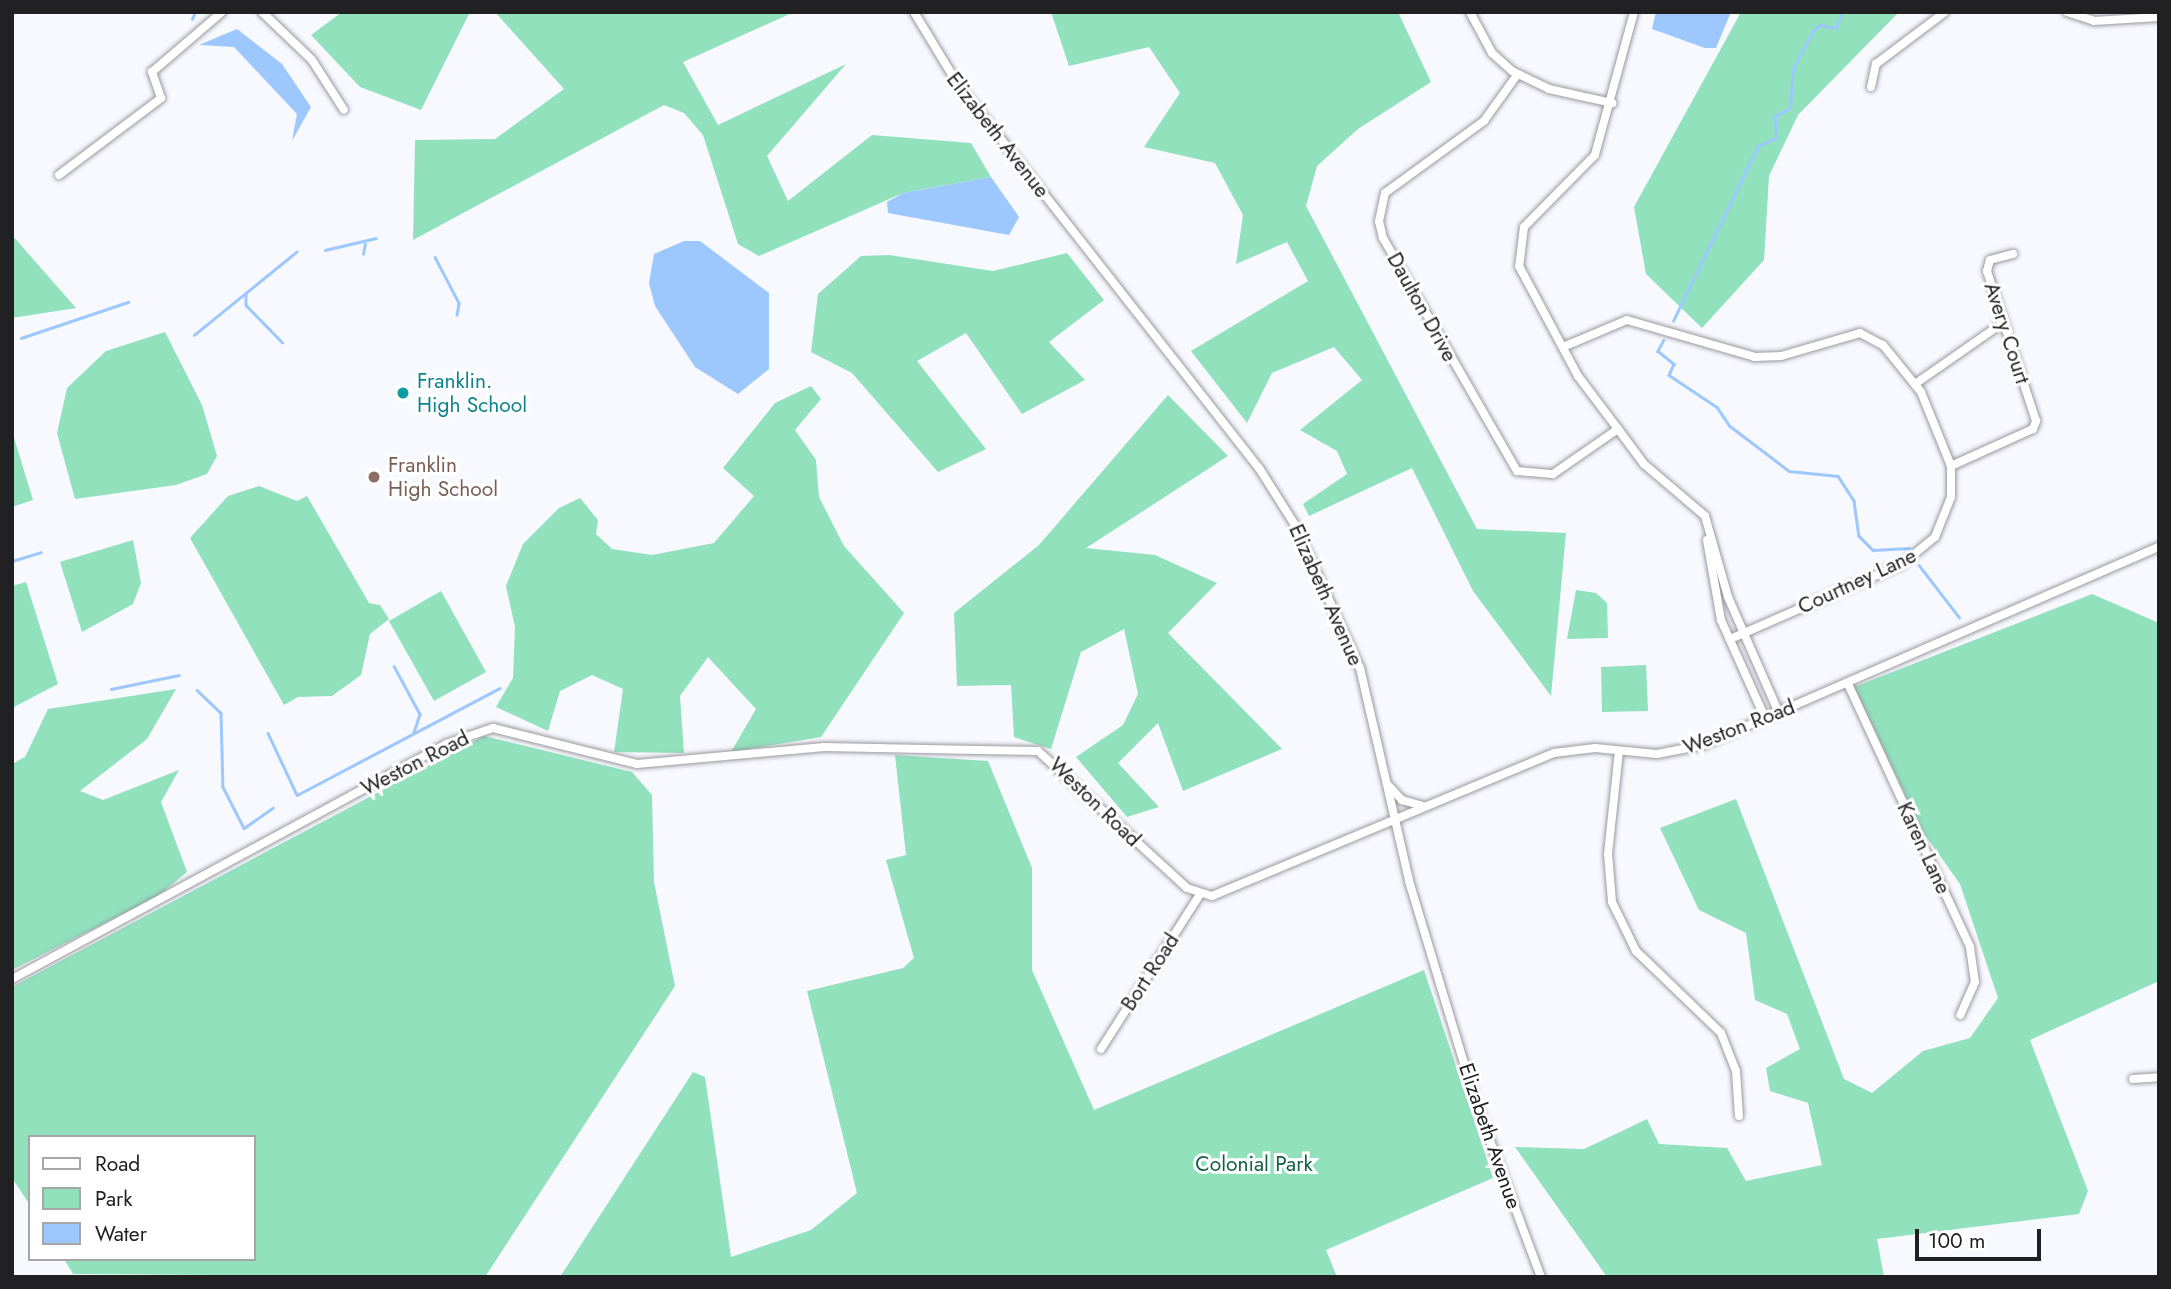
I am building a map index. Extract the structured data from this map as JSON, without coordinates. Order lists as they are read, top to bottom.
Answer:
{
  "streets": {
    "street": [
      "Elizabeth Avenue",
      "Daulton Drive",
      "Avery Court",
      "Courtney Lane",
      "Weston Road",
      "Karen Lane",
      "Bort Road"
    ]
  },
  "crossings": [
    ["Elizabeth Avenue", "Weston Road"],
    ["Avery Court", "Courtney Lane"],
    ["Weston Road", "Karen Lane"],
    ["Weston Road", "Bort Road"]
  ],
  "parks": ["Colonial Park"],
  "places": ["Franklin. High School", "Franklin High School"],
  "legend": ["Road", "Park", "Water"],
  "scale_bar": "100 m"
}
